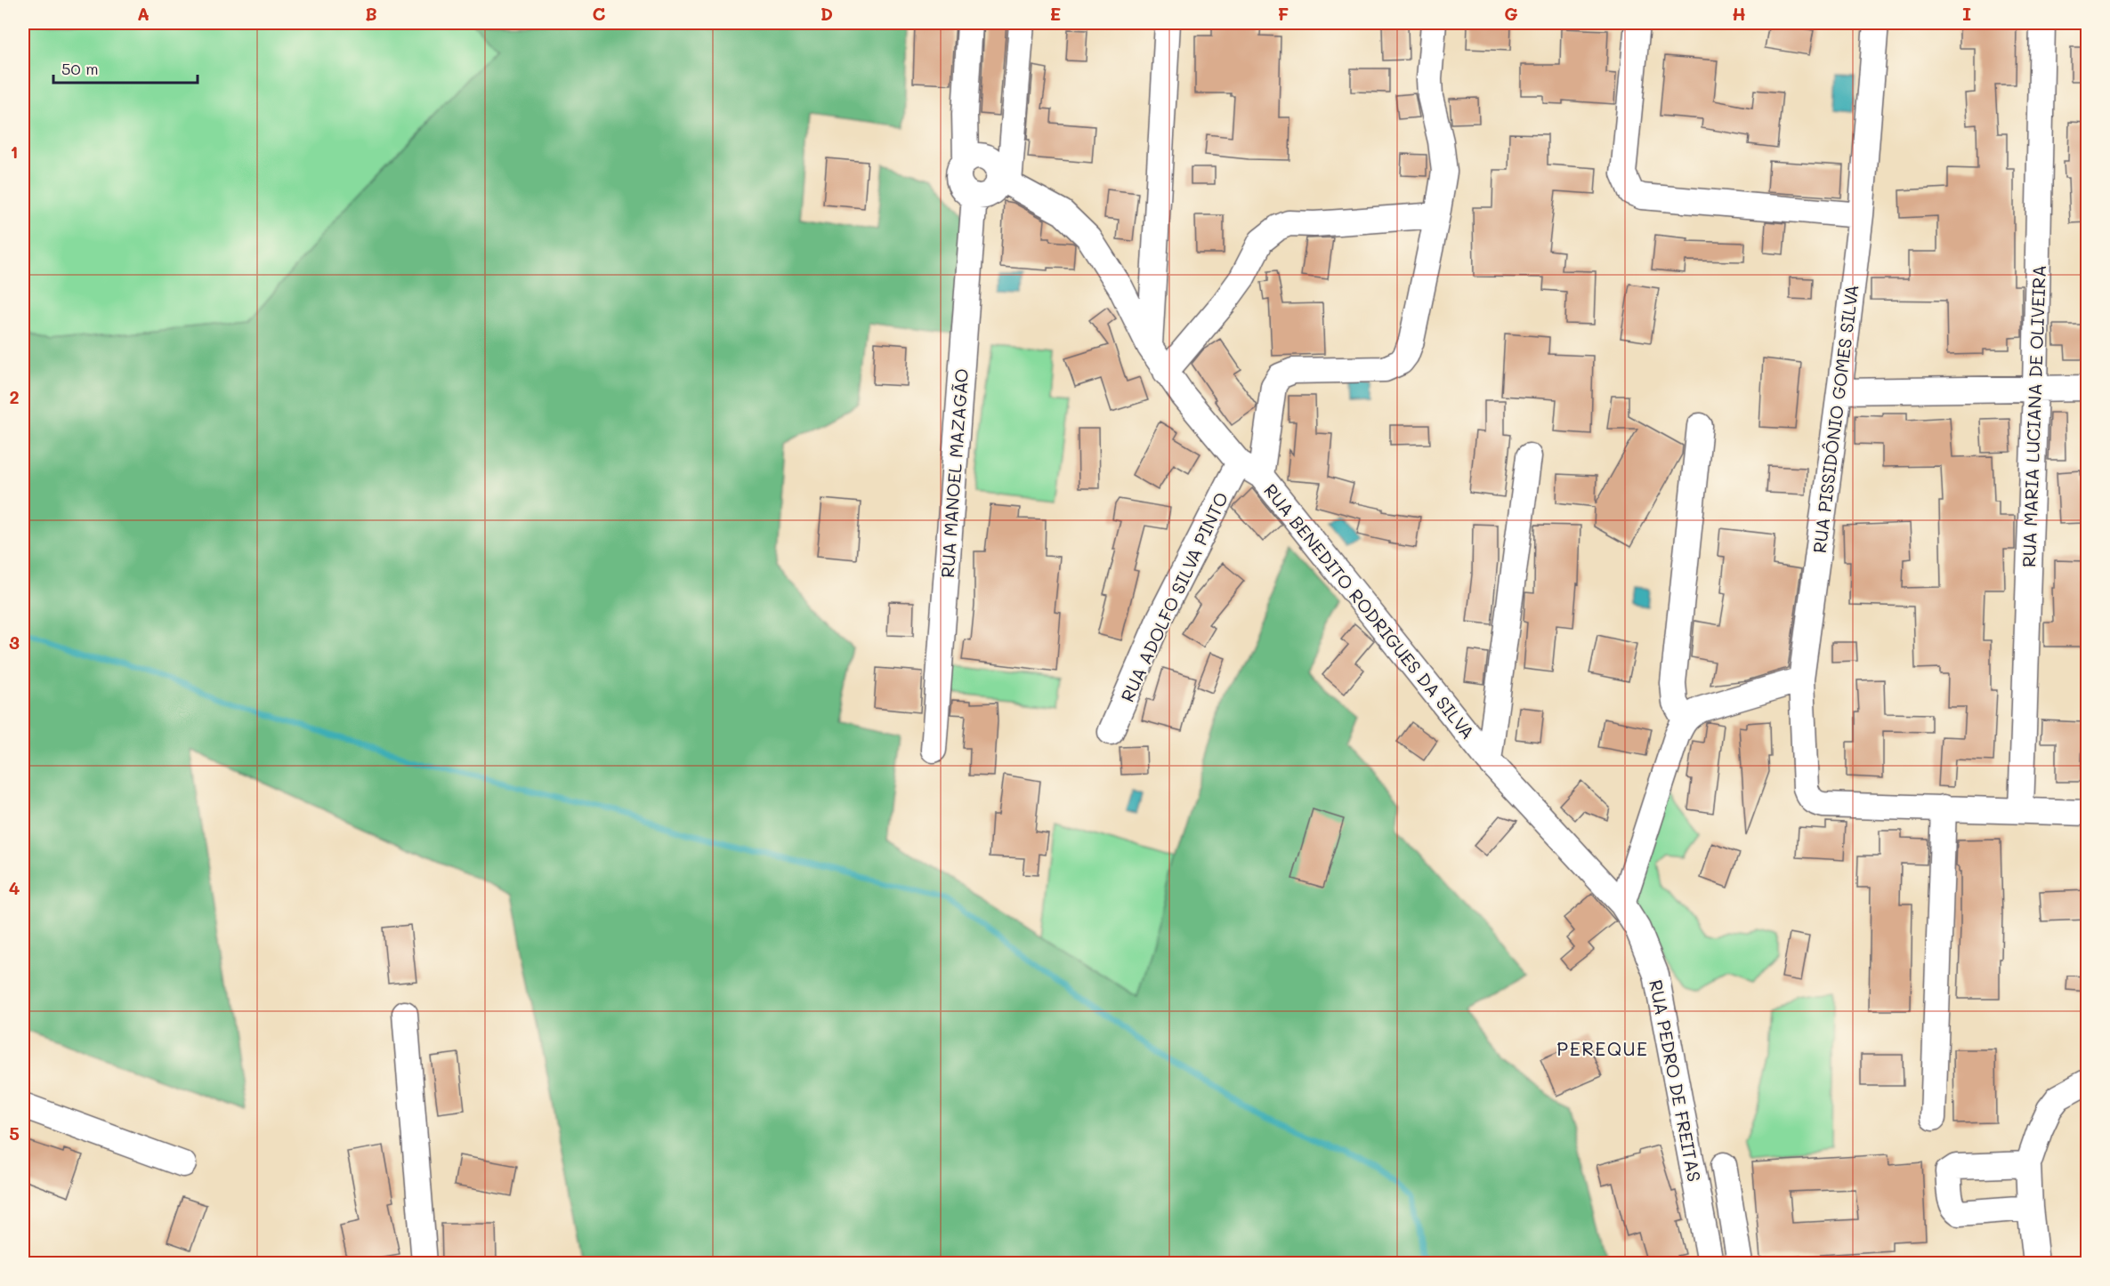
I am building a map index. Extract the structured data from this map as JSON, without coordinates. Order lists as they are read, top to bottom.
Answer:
{
  "streets": {
    "street": [
      "RUA MARIA LUCIANA DE OLIVEIRA",
      "RUA PISSIDÔNIO GOMES SILVA",
      "RUA MANOEL MAZAGÃO",
      "RUA ADOLFO SILVA PINTO",
      "RUA BENEDITO RODRIGUES DA SILVA",
      "RUA PEDRO DE FREITAS"
    ]
  },
  "crossings": [
    ["RUA MANOEL MAZAGÃO", "RUA BENEDITO RODRIGUES DA SILVA"],
    ["RUA ADOLFO SILVA PINTO", "RUA BENEDITO RODRIGUES DA SILVA"],
    ["RUA BENEDITO RODRIGUES DA SILVA", "RUA PEDRO DE FREITAS"]
  ],
  "districts": ["PEREQUE"],
  "scale_bar": "50 m",
  "grid": {
    "columns": [
      "A",
      "B",
      "C",
      "D",
      "E",
      "F",
      "G",
      "H",
      "I"
    ],
    "rows": [
      "1",
      "2",
      "3",
      "4",
      "5"
    ]
  }
}
